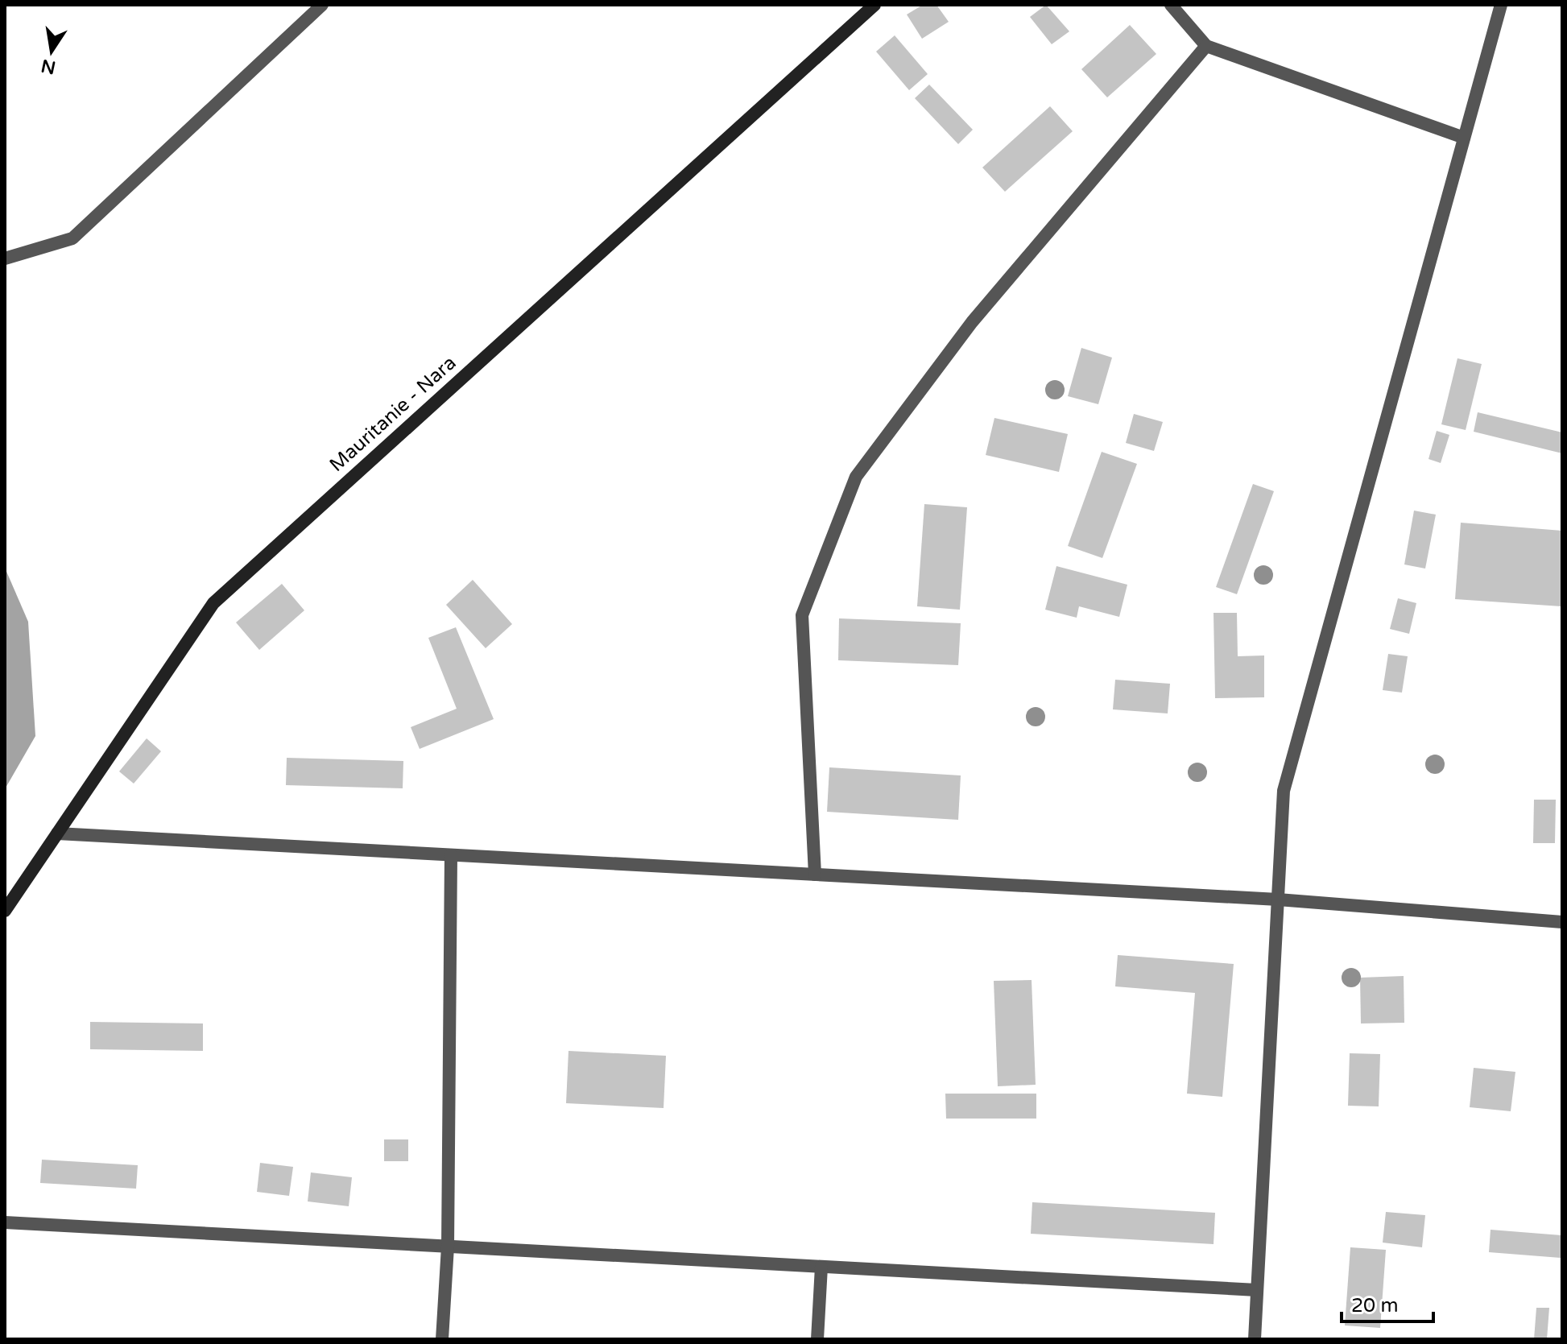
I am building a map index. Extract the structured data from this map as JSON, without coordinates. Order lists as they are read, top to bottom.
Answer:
{
  "streets": {
    "main road": ["Mauritanie - Nara"]
  },
  "scale_bar": "20 m",
  "north": "bottom"
}
